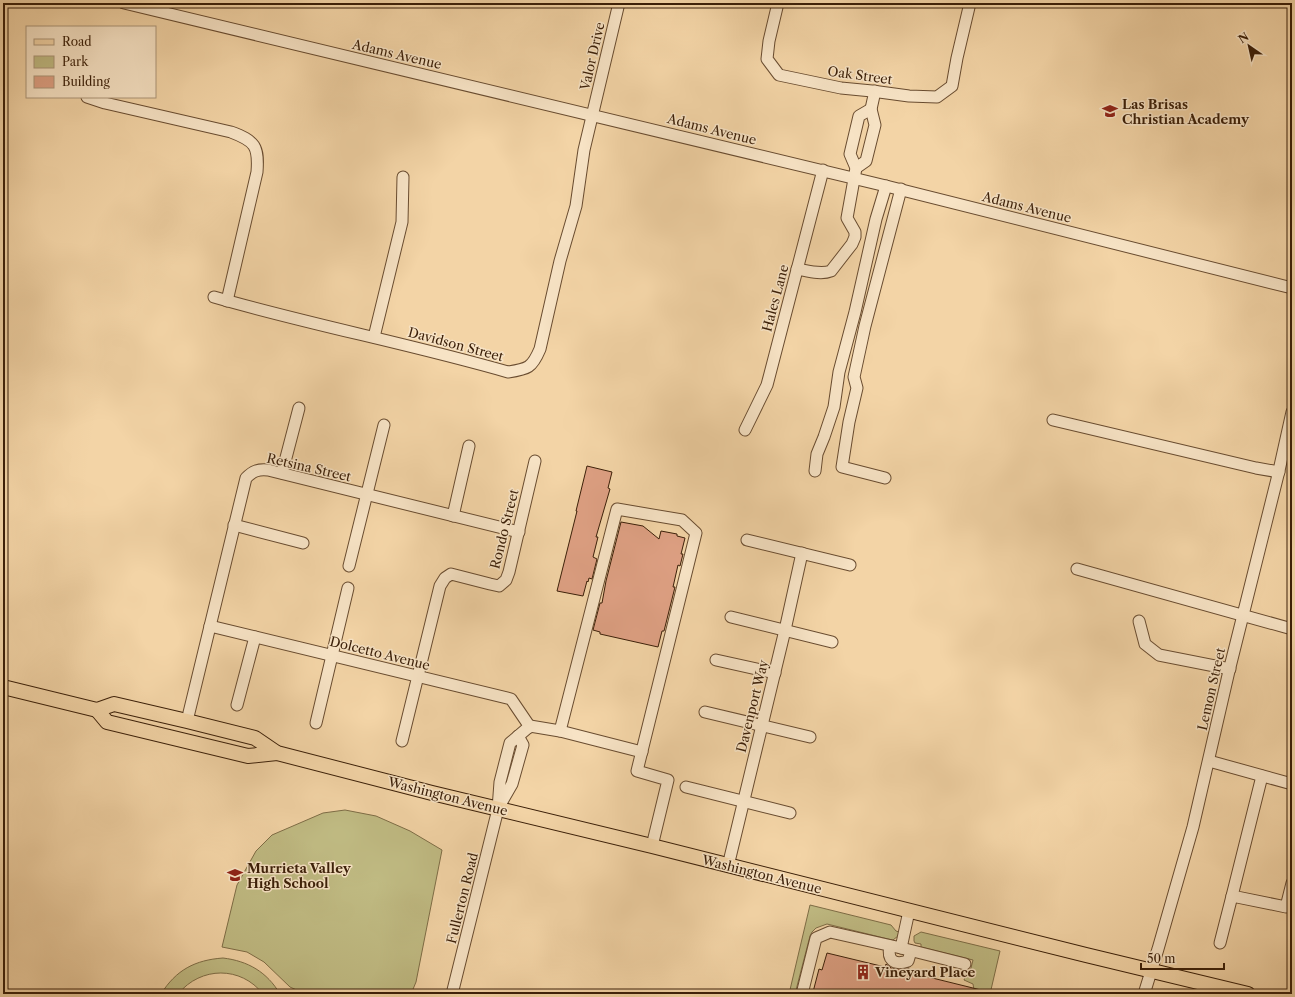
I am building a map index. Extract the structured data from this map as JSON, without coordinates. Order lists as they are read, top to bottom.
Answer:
{
  "streets": {
    "main road": ["Washington Avenue"],
    "street": [
      "Adams Avenue",
      "Valor Drive",
      "Oak Street",
      "Hales Lane",
      "Davidson Street",
      "Retsina Street",
      "Rondo Street",
      "Dolcetto Avenue",
      "Lemon Street",
      "Davenport Way",
      "Fullerton Road"
    ]
  },
  "crossings": [
    ["Adams Avenue", "Valor Drive"],
    ["Adams Avenue", "Hales Lane"],
    ["Adams Avenue", "Davidson Street"],
    ["Valor Drive", "Davidson Street"],
    ["Retsina Street", "Rondo Street"],
    ["Retsina Street", "Dolcetto Avenue"],
    ["Retsina Street", "Washington Avenue"],
    ["Rondo Street", "Dolcetto Avenue"],
    ["Dolcetto Avenue", "Fullerton Road"],
    ["Lemon Street", "Washington Avenue"],
    ["Davenport Way", "Washington Avenue"],
    ["Washington Avenue", "Fullerton Road"]
  ],
  "places": {
    "school or university": ["Las Brisas Christian Academy", "Murrieta Valley High School"],
    "building": ["Vineyard Place"]
  },
  "legend": ["Road", "Park", "Building"],
  "scale_bar": "50 m",
  "north": "top left"
}
